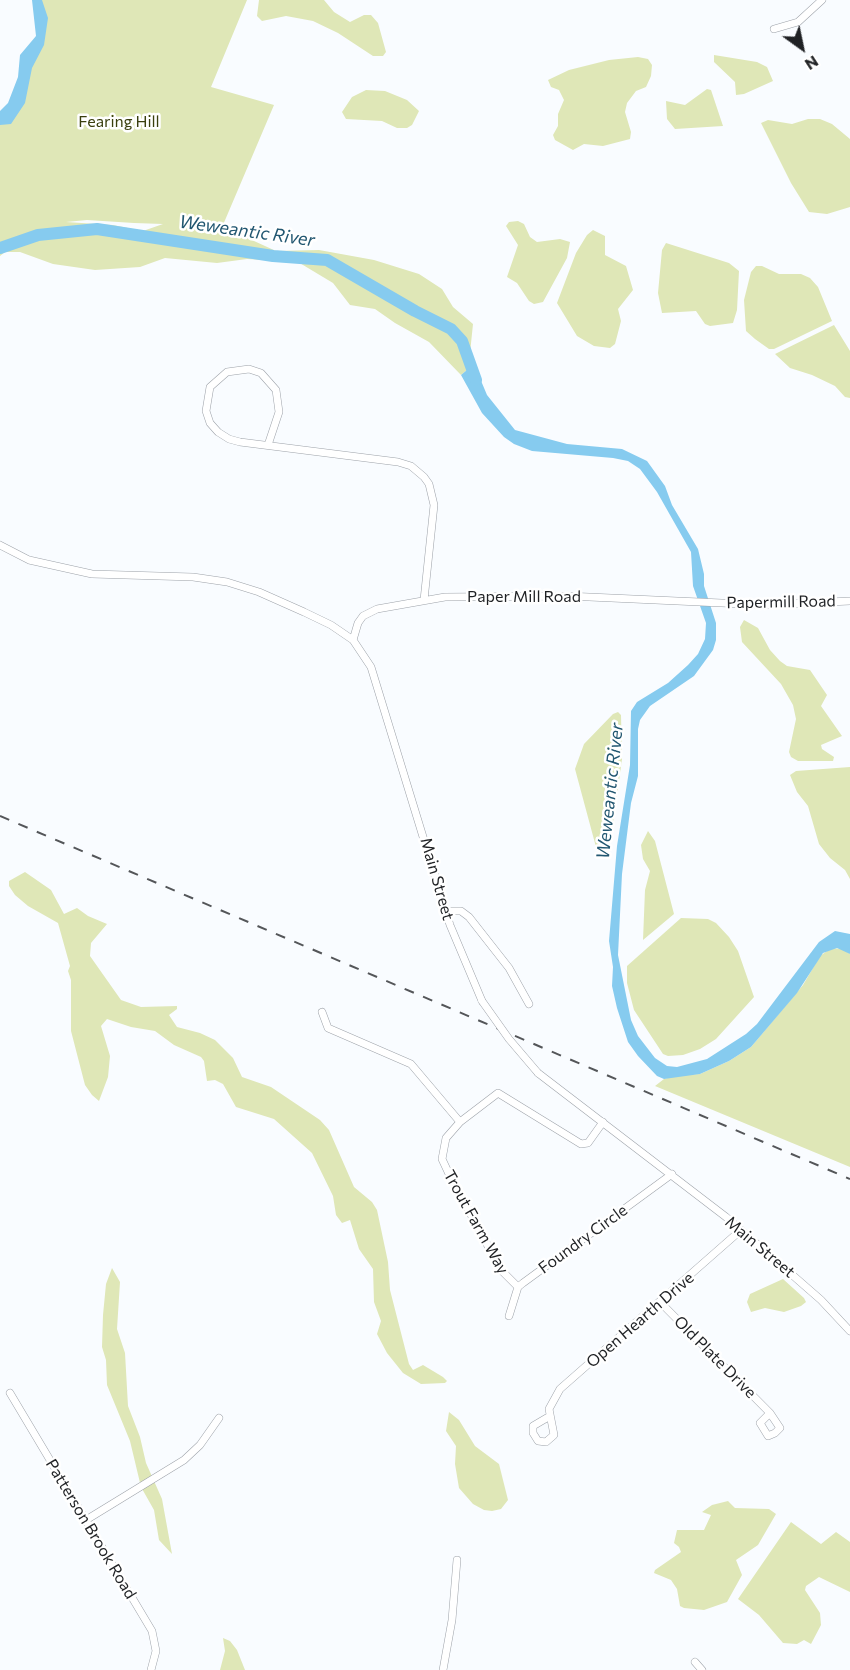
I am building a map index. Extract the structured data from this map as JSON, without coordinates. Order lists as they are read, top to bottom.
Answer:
{
  "streets": {
    "street": [
      "Paper Mill Road",
      "Papermill Road",
      "Main Street",
      "Trout Farm Way",
      "Foundry Circle",
      "Open Hearth Drive",
      "Old Plate Drive",
      "Patterson Brook Road"
    ]
  },
  "crossings": [
    ["Paper Mill Road", "Papermill Road"],
    ["Paper Mill Road", "Main Street"],
    ["Main Street", "Trout Farm Way"],
    ["Main Street", "Foundry Circle"],
    ["Main Street", "Open Hearth Drive"],
    ["Trout Farm Way", "Foundry Circle"],
    ["Open Hearth Drive", "Old Plate Drive"]
  ],
  "water": ["Weweantic River"],
  "parks": ["Fearing Hill"],
  "north": "bottom right"
}
